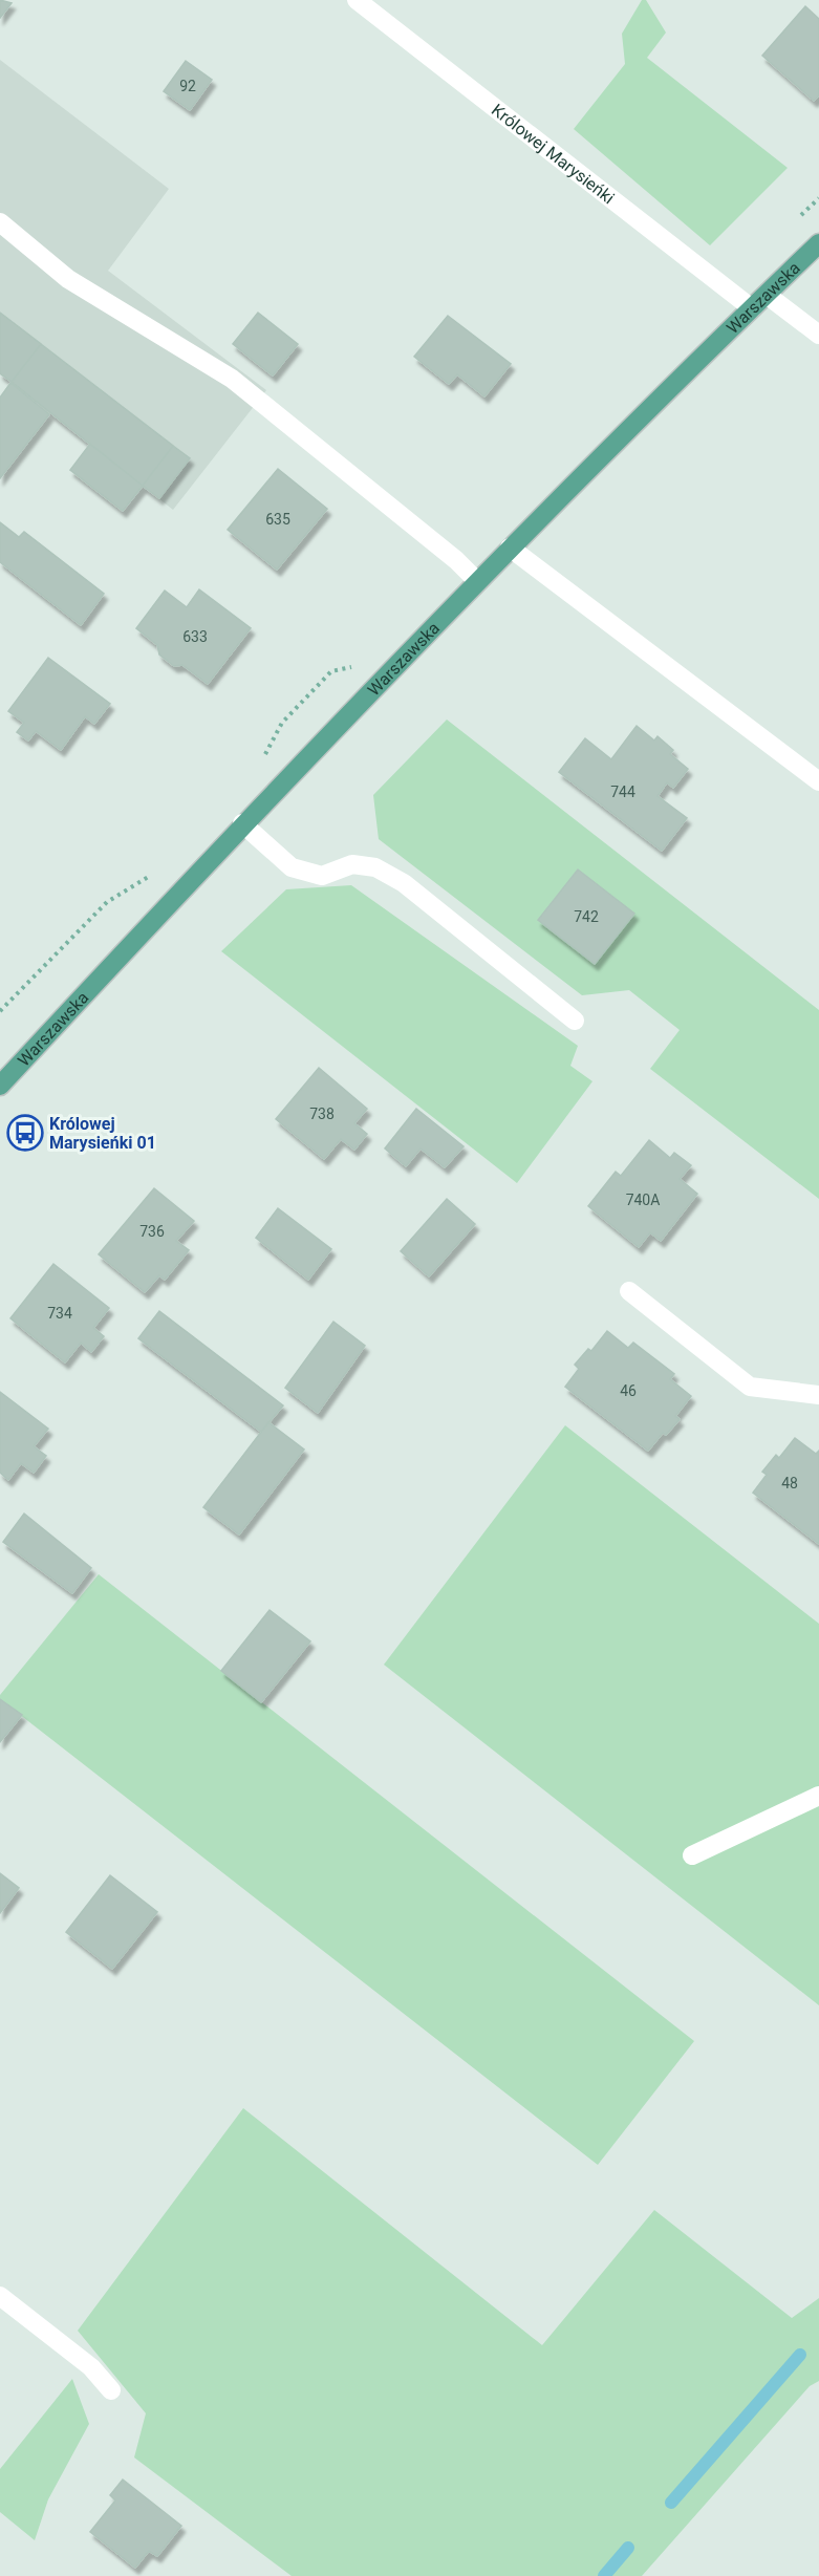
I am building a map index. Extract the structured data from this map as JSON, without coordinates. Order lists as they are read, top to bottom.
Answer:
{
  "streets": {
    "main road": ["Warszawska"],
    "street": ["Królowej Marysieńki"]
  },
  "crossings": [
    ["Królowej Marysieńki", "Warszawska"]
  ],
  "places": {
    "bus stop": ["Królowej Marysieńki 01"]
  },
  "house_numbers": [
    "92",
    "635",
    "633",
    "744",
    "742",
    "738",
    "740A",
    "736",
    "734",
    "46",
    "48"
  ]
}
